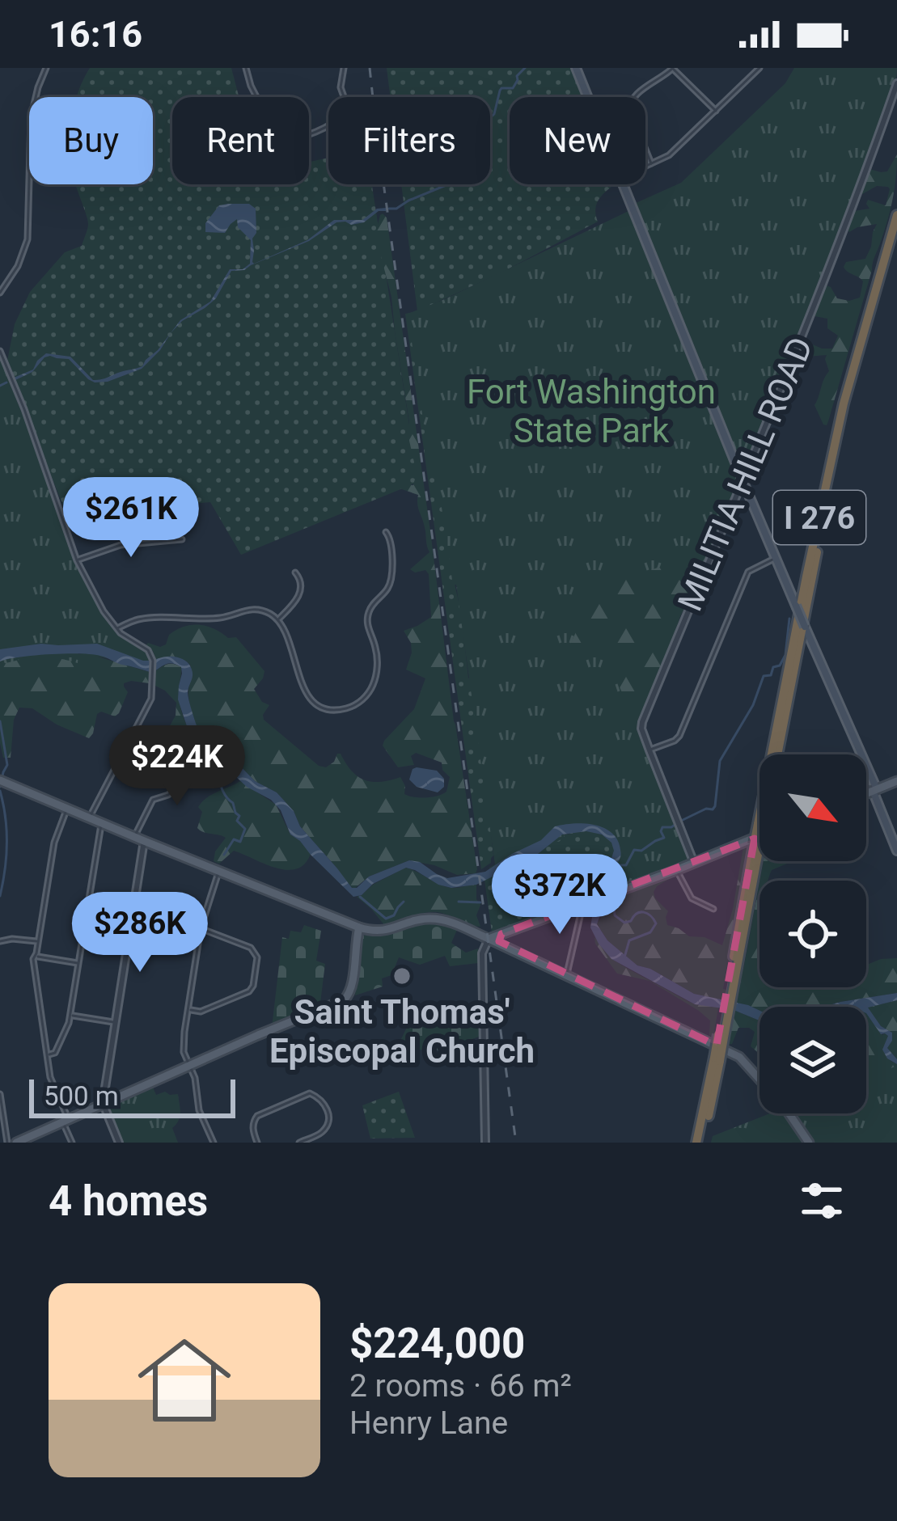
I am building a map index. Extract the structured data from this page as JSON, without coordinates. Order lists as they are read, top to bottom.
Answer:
{
  "streets": {
    "highway": ["I 276"],
    "street": ["MILITIA HILL ROAD"]
  },
  "parks": ["Fort Washington State Park"],
  "places": ["Saint Thomas' Episcopal Church"],
  "scale_bar": "500 m",
  "north": "bottom right",
  "page": {
    "status": "16:16",
    "chip": [
      "Buy",
      "Rent",
      "Filters",
      "New"
    ],
    "price": [
      "$261K",
      "$224K",
      "$372K",
      "$286K"
    ],
    "scale": "500 m",
    "heading": "4 homes",
    "list": [
      {
        "name": "$224,000",
        "note": "2 rooms · 66 m² · Henry Lane"
      }
    ]
  }
}
